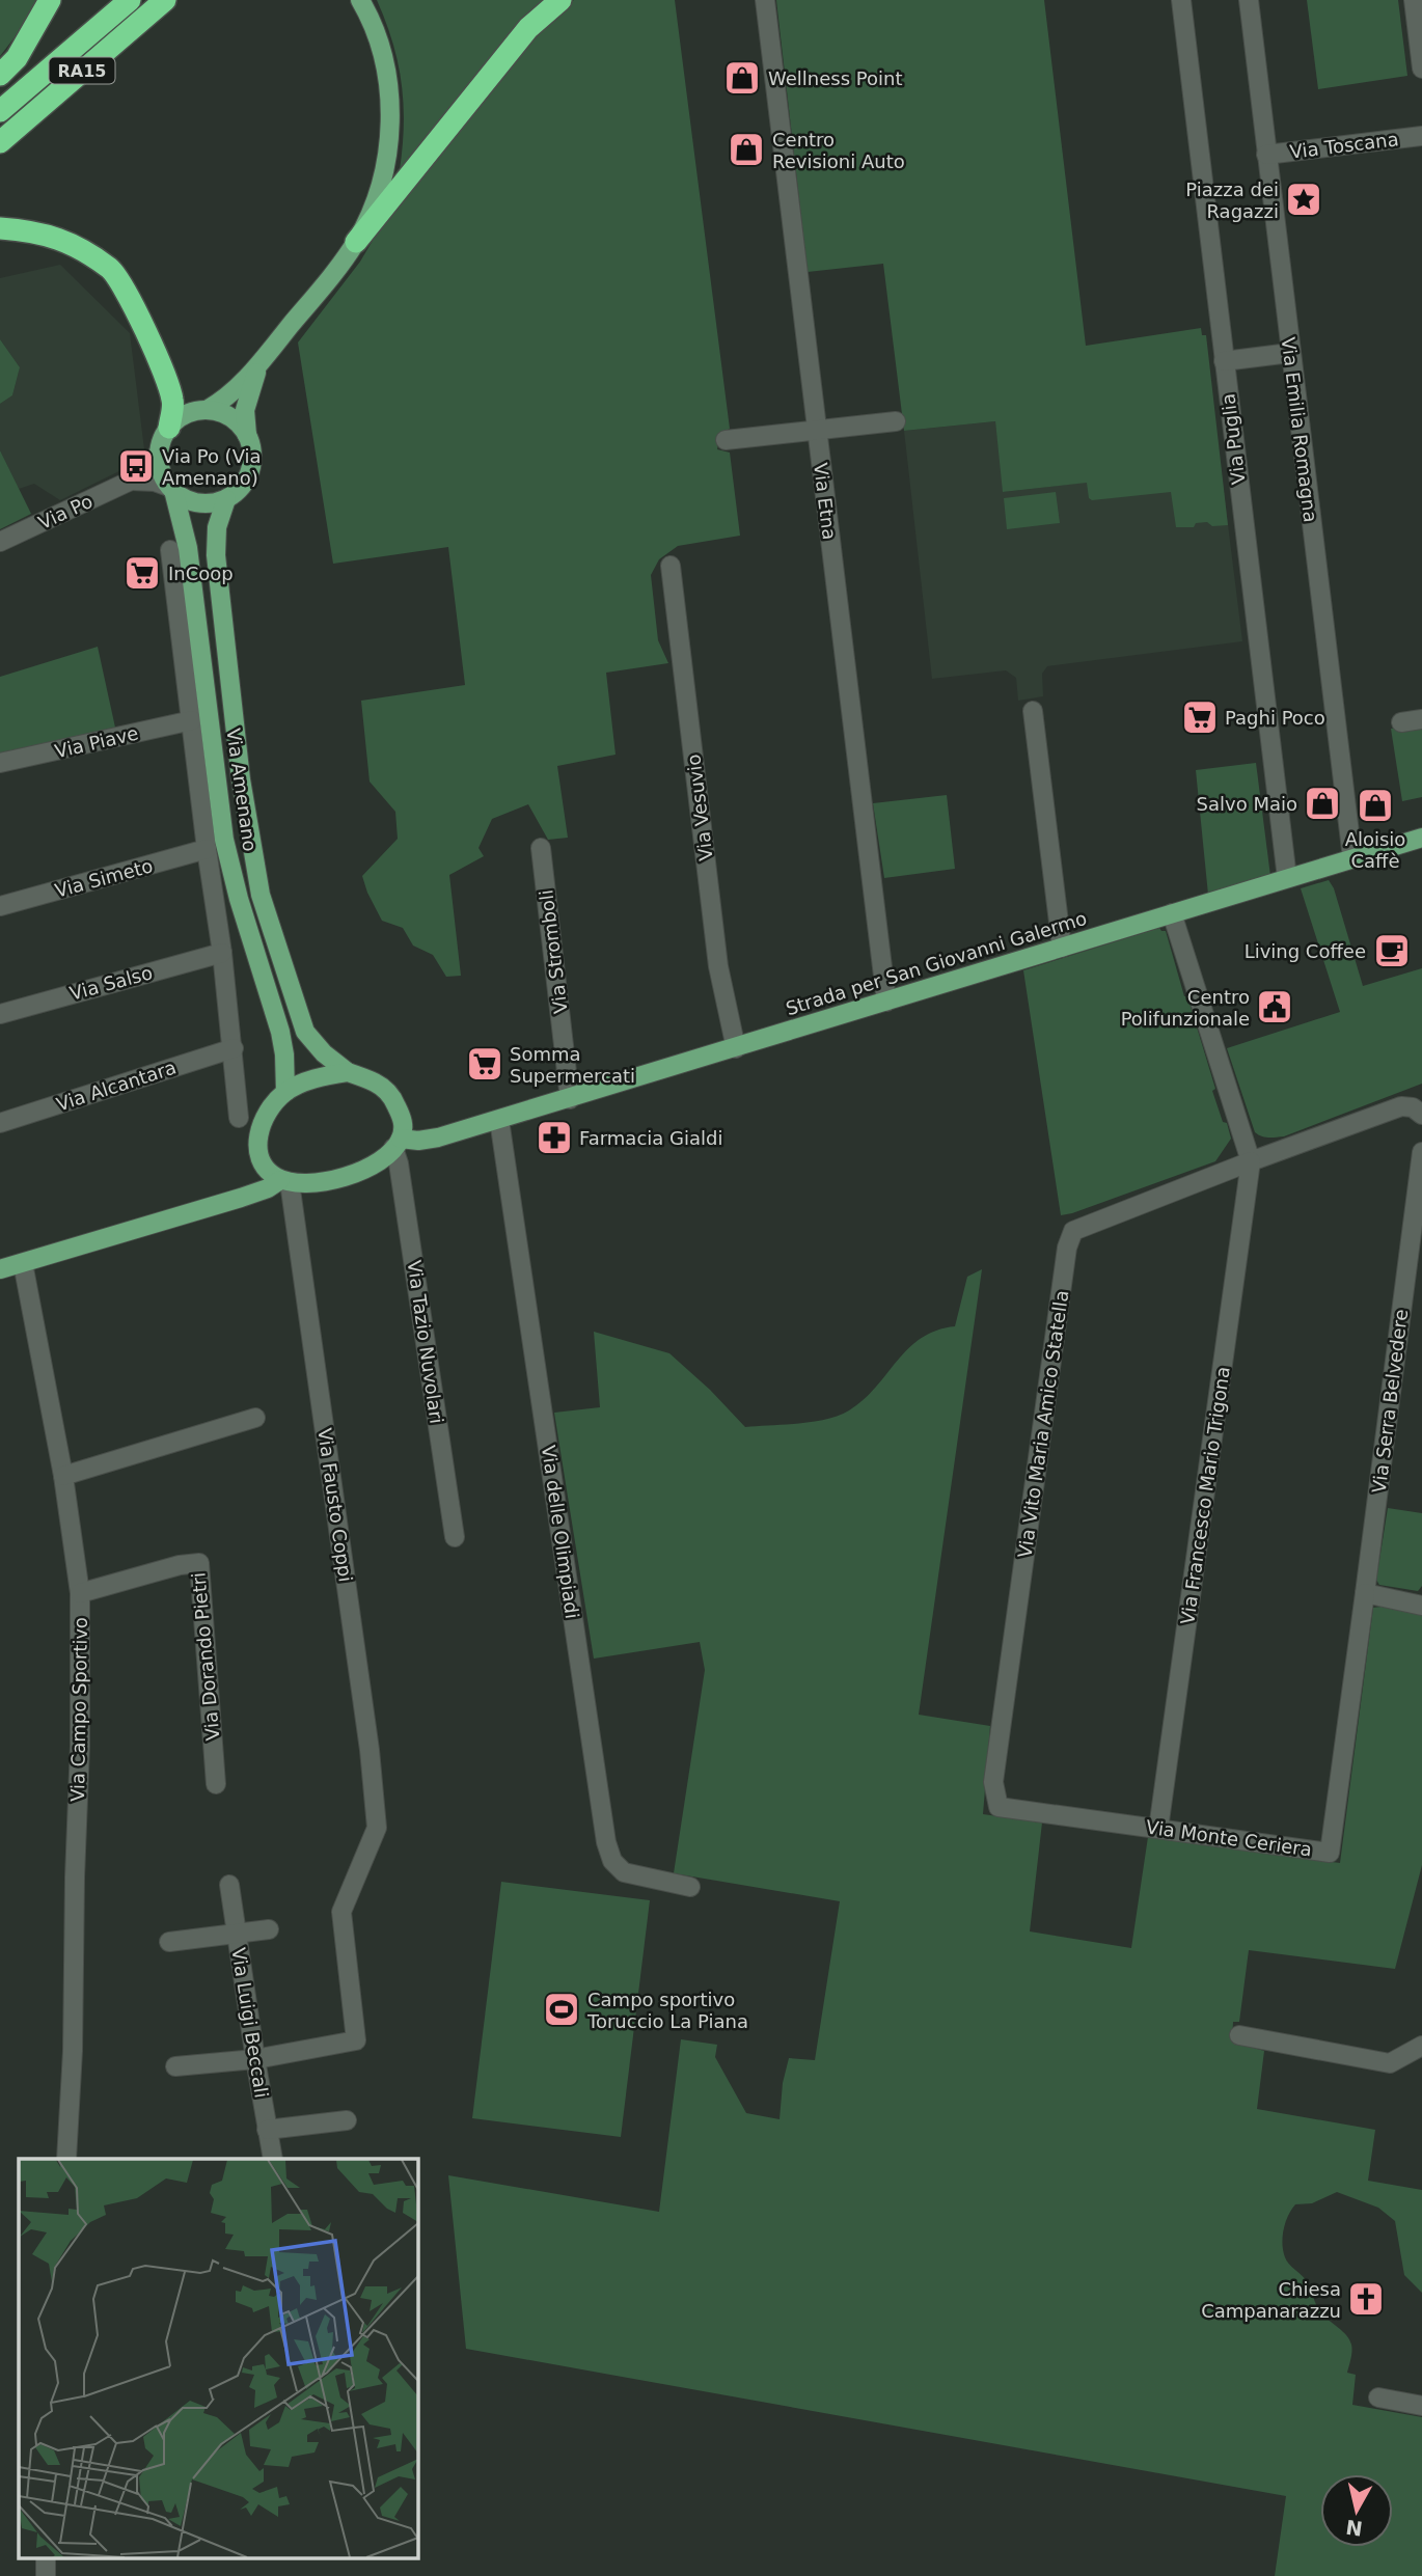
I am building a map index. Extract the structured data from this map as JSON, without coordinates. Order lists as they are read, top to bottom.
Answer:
{
  "streets": {
    "highway": ["RA15"],
    "main road": ["Via Amenano", "Strada per San Giovanni Galermo"],
    "street": [
      "Via Toscana",
      "Via Emilia Romagna",
      "Via Puglia",
      "Via Etna",
      "Via Po",
      "Via Piave",
      "Via Vesuvio",
      "Via Simeto",
      "Via Stromboli",
      "Via Salso",
      "Via Alcantara",
      "Via Tazio Nuvolari",
      "Via Serra Belvedere",
      "Via Vito Maria Amico Statella",
      "Via Francesco Mario Trigona",
      "Via Fausto Coppi",
      "Via delle Olimpiadi",
      "Via Dorando Pietri",
      "Via Campo Sportivo",
      "Via Monte Ceriera",
      "Via Luigi Beccali"
    ]
  },
  "crossings": [
    ["Via Toscana", "Via Emilia Romagna"],
    ["Via Emilia Romagna", "Strada per San Giovanni Galermo"],
    ["Via Puglia", "Strada per San Giovanni Galermo"],
    ["Via Etna", "Strada per San Giovanni Galermo"],
    ["Via Amenano", "Via Tazio Nuvolari"],
    ["Via Amenano", "Via Fausto Coppi"],
    ["Via Vesuvio", "Strada per San Giovanni Galermo"],
    ["Via Stromboli", "Strada per San Giovanni Galermo"],
    ["Strada per San Giovanni Galermo", "Via delle Olimpiadi"],
    ["Via Tazio Nuvolari", "Via Fausto Coppi"],
    ["Via Serra Belvedere", "Via Monte Ceriera"],
    ["Via Vito Maria Amico Statella", "Via Francesco Mario Trigona"],
    ["Via Vito Maria Amico Statella", "Via Monte Ceriera"],
    ["Via Francesco Mario Trigona", "Via Monte Ceriera"],
    ["Via Fausto Coppi", "Via Luigi Beccali"],
    ["Via Dorando Pietri", "Via Campo Sportivo"]
  ],
  "places": {
    "shop": [
      "Wellness Point",
      "Centro Revisioni Auto",
      "Salvo Maio",
      "Aloisio Caffè"
    ],
    "place": ["Piazza dei Ragazzi"],
    "bus stop": ["Via Po (Via Amenano)"],
    "supermarket": ["InCoop", "Paghi Poco", "Somma Supermercati"],
    "cafe": ["Living Coffee"],
    "public building": ["Centro Polifunzionale"],
    "pharmacy": ["Farmacia Gialdi"],
    "sports": ["Campo sportivo Toruccio La Piana"],
    "church": ["Chiesa Campanarazzu"]
  },
  "north": "bottom"
}
